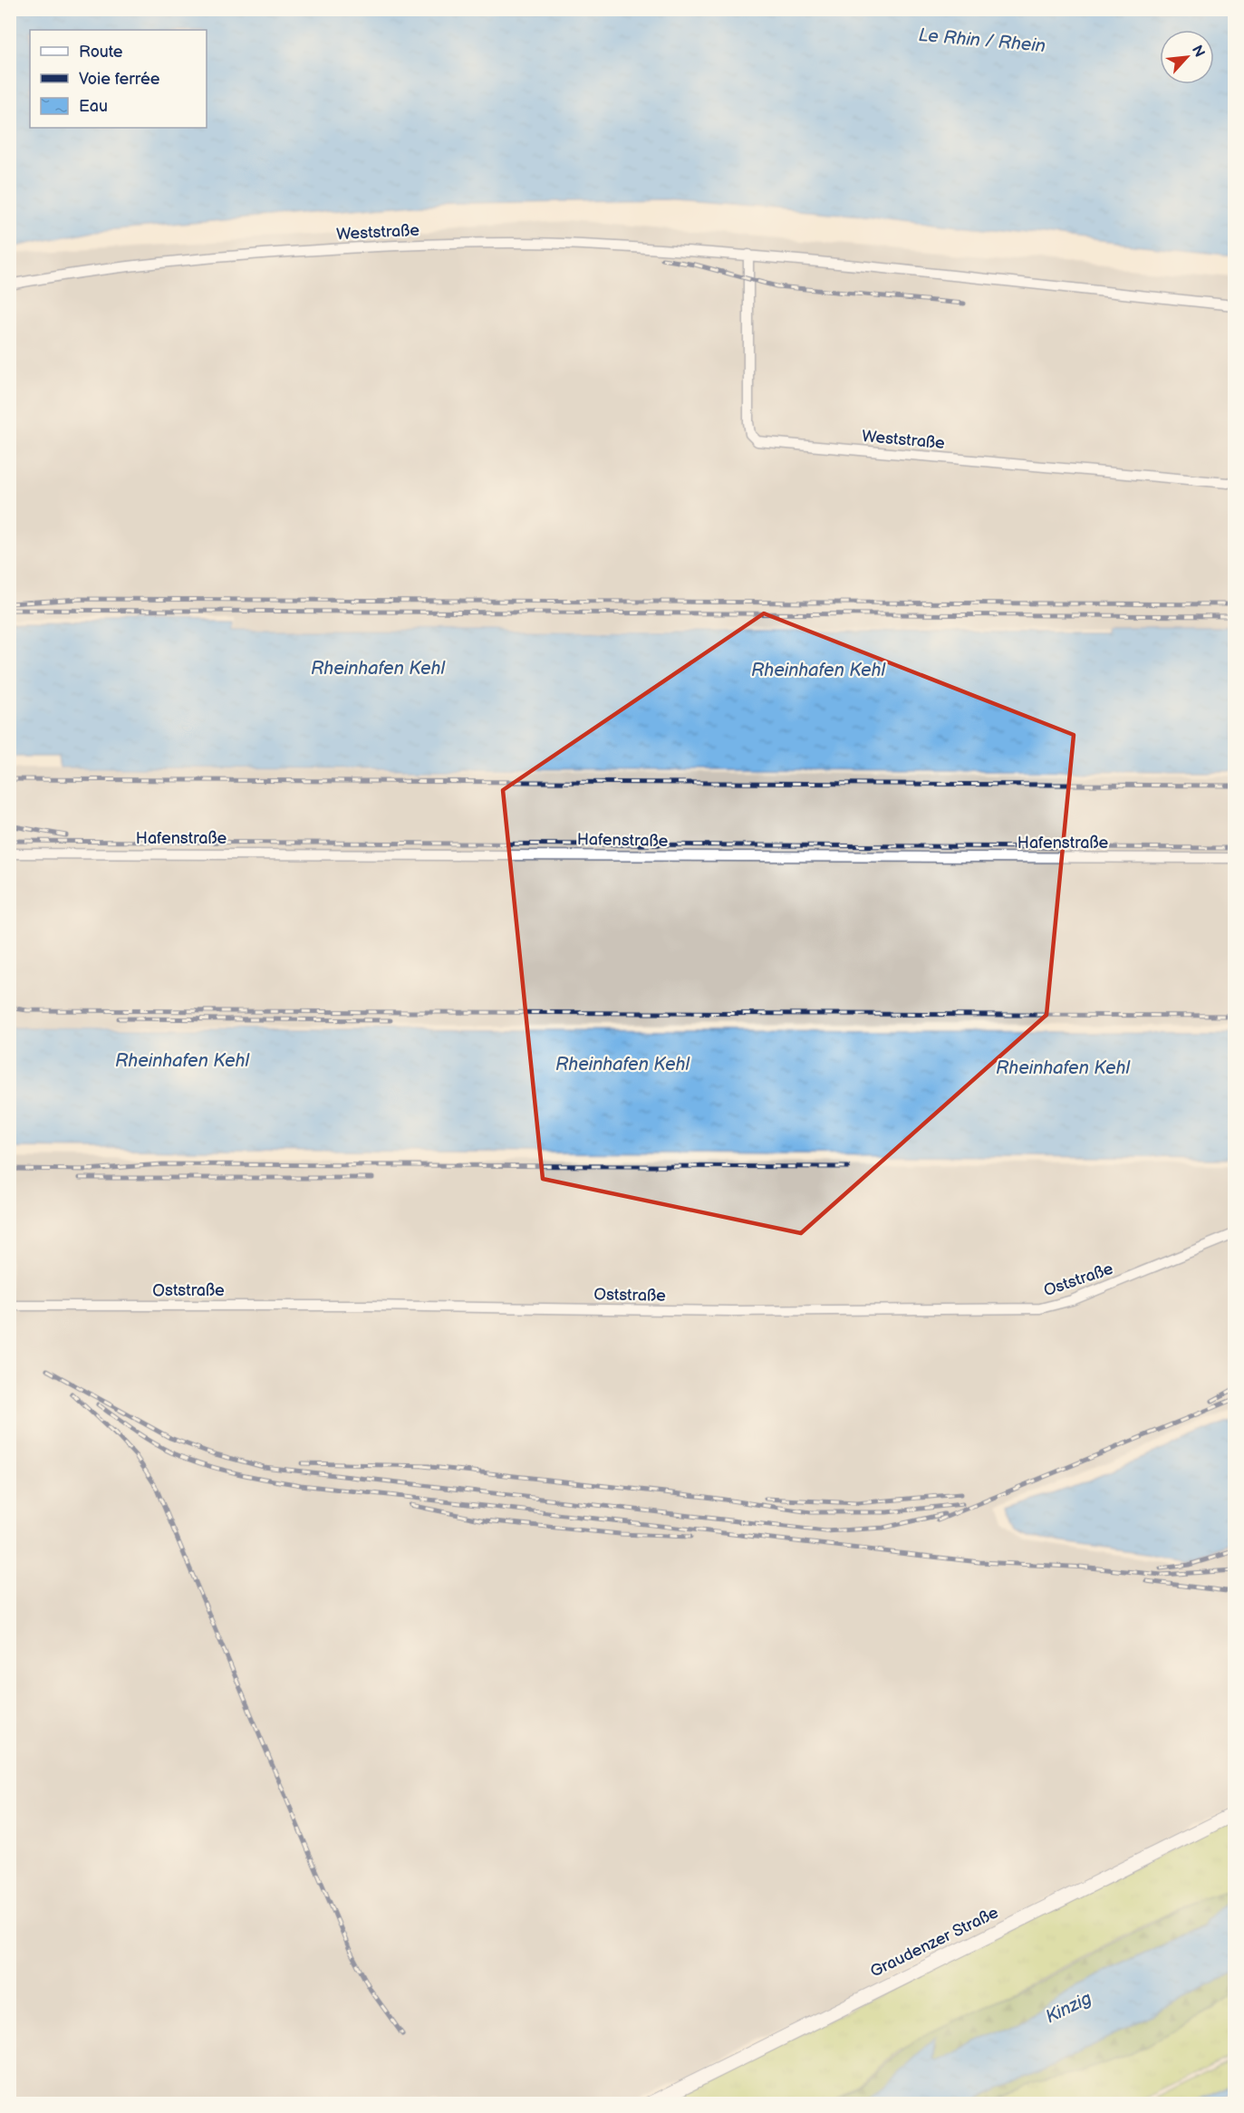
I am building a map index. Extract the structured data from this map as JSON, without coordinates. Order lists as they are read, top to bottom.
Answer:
{
  "streets": {
    "street": [
      "Weststraße",
      "Hafenstraße",
      "Oststraße",
      "Graudenzer Straße"
    ]
  },
  "water": ["Le Rhin / Rhein", "Rheinhafen Kehl", "Kinzig"],
  "legend": ["Route", "Voie ferrée", "Eau"],
  "north": "top right"
}
